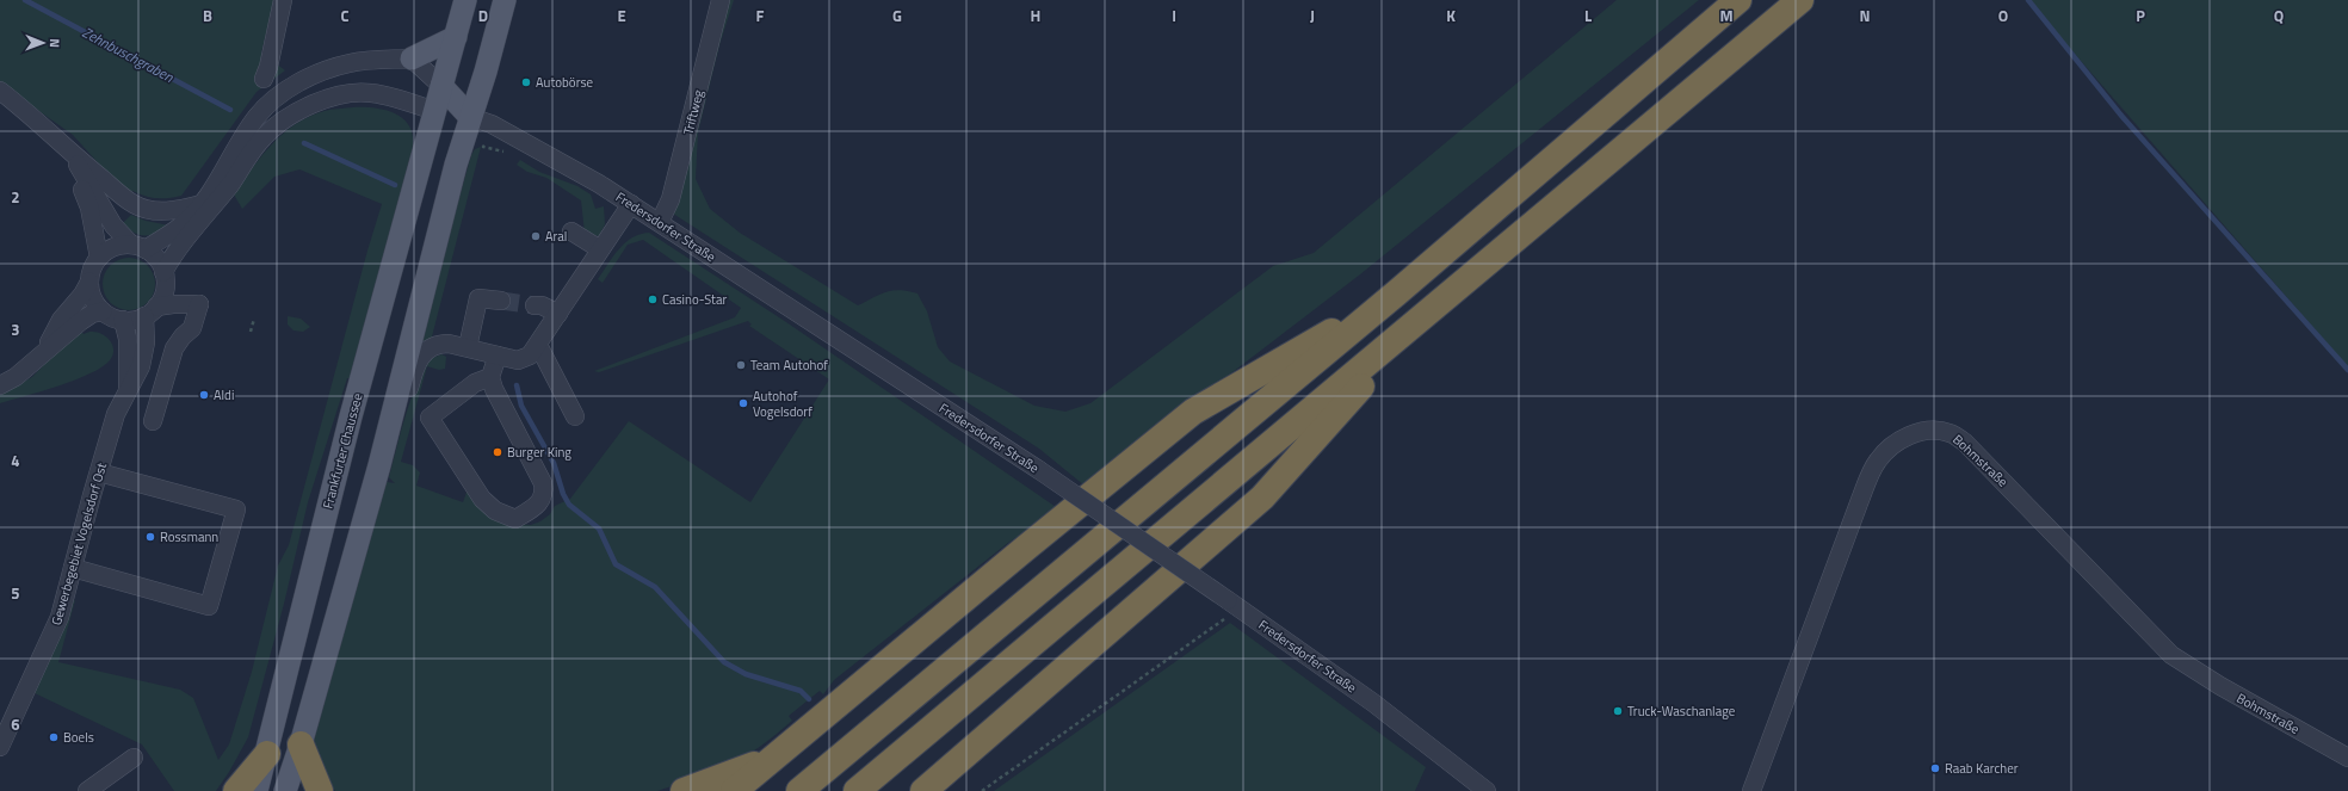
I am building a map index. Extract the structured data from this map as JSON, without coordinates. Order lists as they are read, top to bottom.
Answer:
{
  "streets": {
    "main road": ["Frankfurter Chaussee"],
    "street": [
      "Triftweg",
      "Fredersdorfer Straße",
      "Bohmstraße",
      "Gewerbegebiet Vogelsdorf Ost"
    ]
  },
  "crossings": [
    ["Triftweg", "Fredersdorfer Straße"]
  ],
  "water": ["Zehnbuschgraben"],
  "places": [
    "Autobörse",
    "Aral",
    "Casino-Star",
    "Team Autohof",
    "Aldi",
    "Autohof Vogelsdorf",
    "Burger King",
    "Rossmann",
    "Truck-Waschanlage",
    "Boels",
    "Raab Karcher"
  ],
  "north": "right",
  "grid": {
    "columns": [
      "B",
      "C",
      "D",
      "E",
      "F",
      "G",
      "H",
      "I",
      "J",
      "K",
      "L",
      "M",
      "N",
      "O",
      "P",
      "Q"
    ],
    "rows": [
      "2",
      "3",
      "4",
      "5",
      "6"
    ]
  }
}
